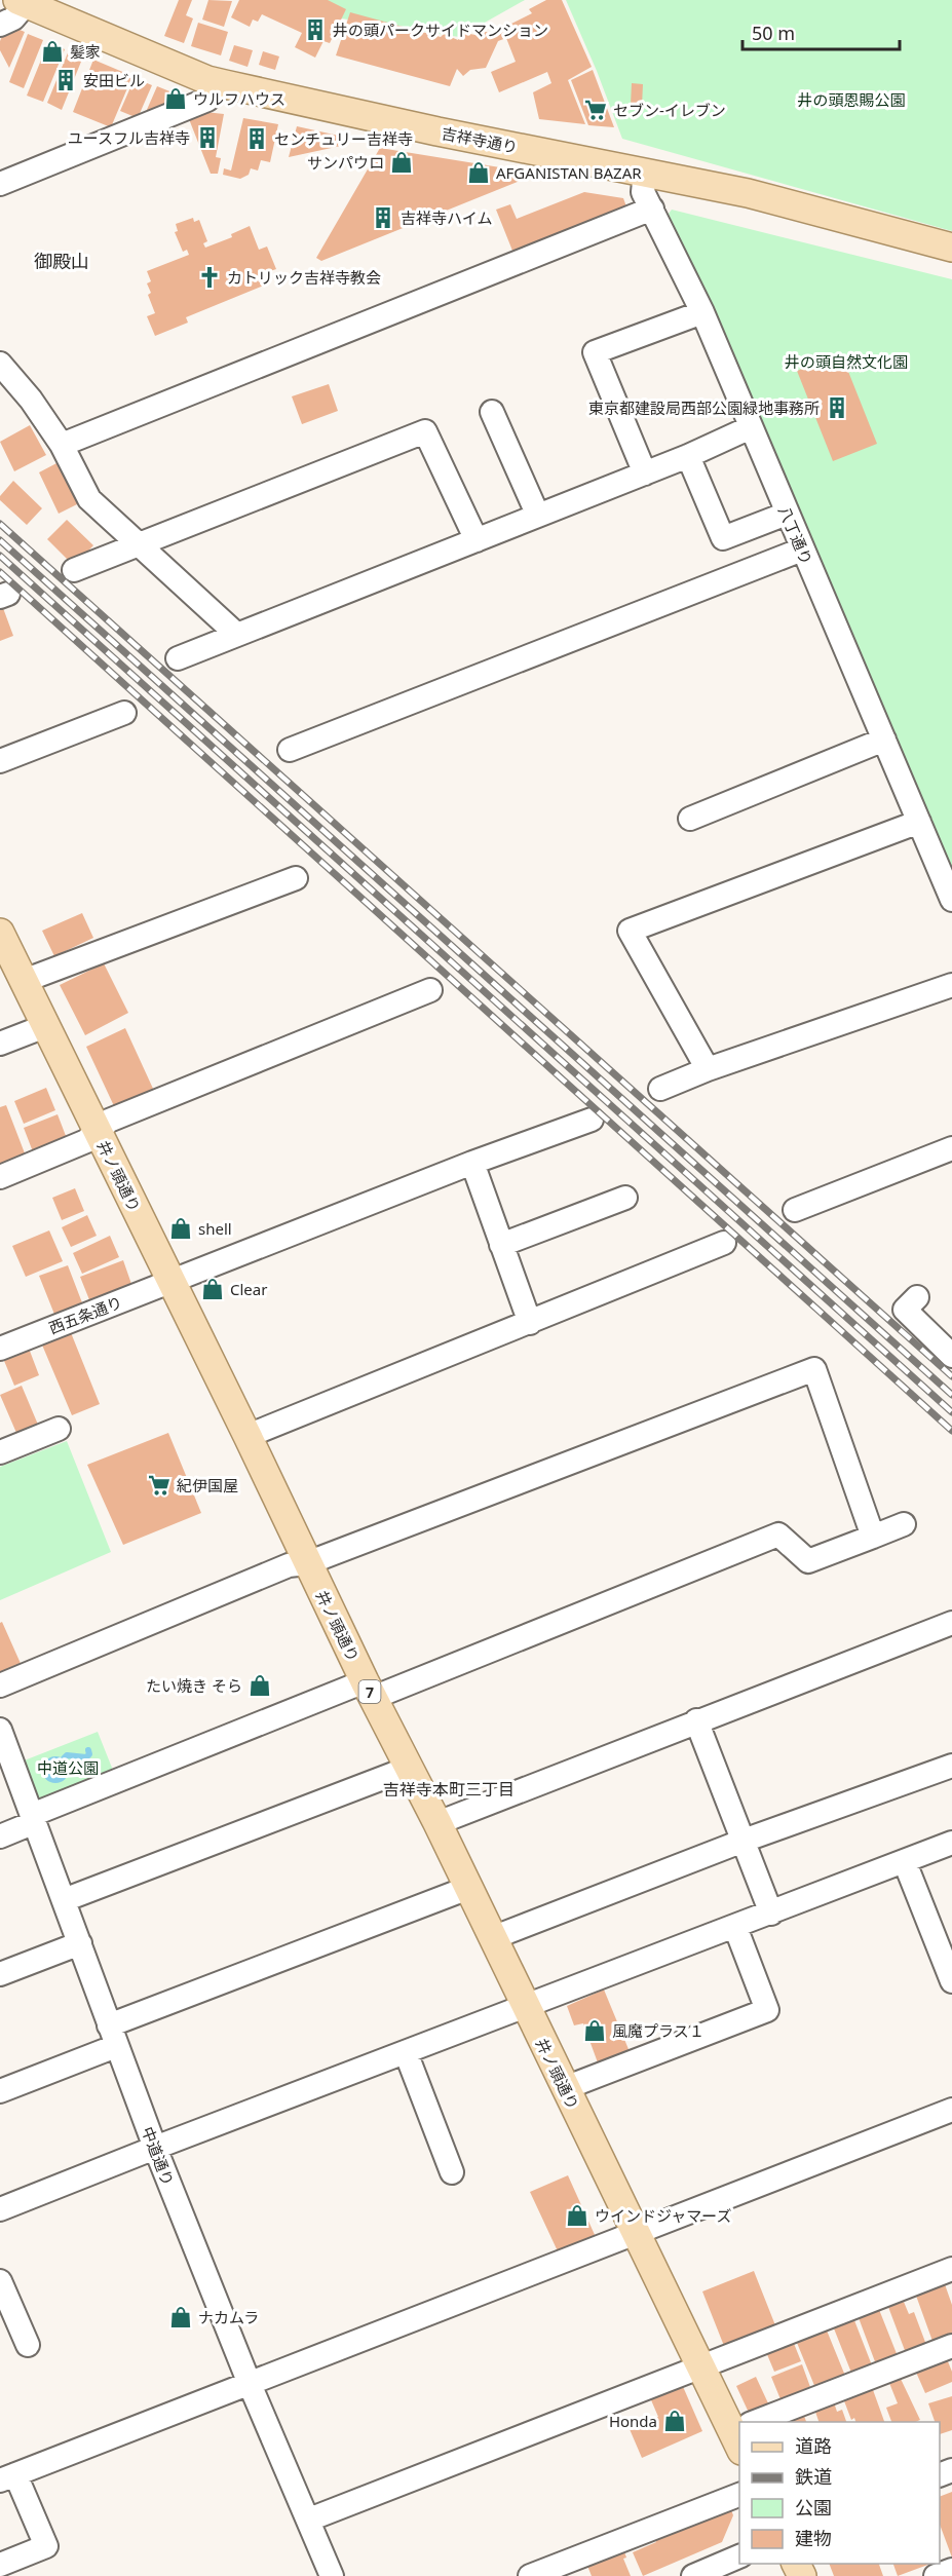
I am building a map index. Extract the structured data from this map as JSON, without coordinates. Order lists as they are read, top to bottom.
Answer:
{
  "streets": {
    "main road": ["吉祥寺通り", "井ノ頭通り", "7"],
    "street": ["八丁通り", "西五条通り", "中道通り"]
  },
  "crossings": [
    ["吉祥寺通り", "八丁通り"],
    ["井ノ頭通り", "西五条通り"]
  ],
  "districts": ["御殿山", "吉祥寺本町三丁目"],
  "parks": ["井の頭恩賜公園", "井の頭自然文化園", "中道公園"],
  "places": {
    "building": [
      "井の頭パークサイドマンション",
      "安田ビル",
      "ユースフル吉祥寺",
      "センチュリー吉祥寺",
      "吉祥寺ハイム",
      "東京都建設局西部公園緑地事務所"
    ],
    "shop": [
      "髪家",
      "ウルフハウス",
      "サンパウロ",
      "AFGANISTAN BAZAR",
      "shell",
      "Clear",
      "たい焼き そら",
      "風魔プラス１",
      "ウインドジャマーズ",
      "ナカムラ",
      "Honda"
    ],
    "supermarket": ["セブン-イレブン", "紀伊国屋"],
    "church": ["カトリック吉祥寺教会"]
  },
  "legend": [
    "道路",
    "鉄道",
    "公園",
    "建物"
  ],
  "scale_bar": "50 m"
}
